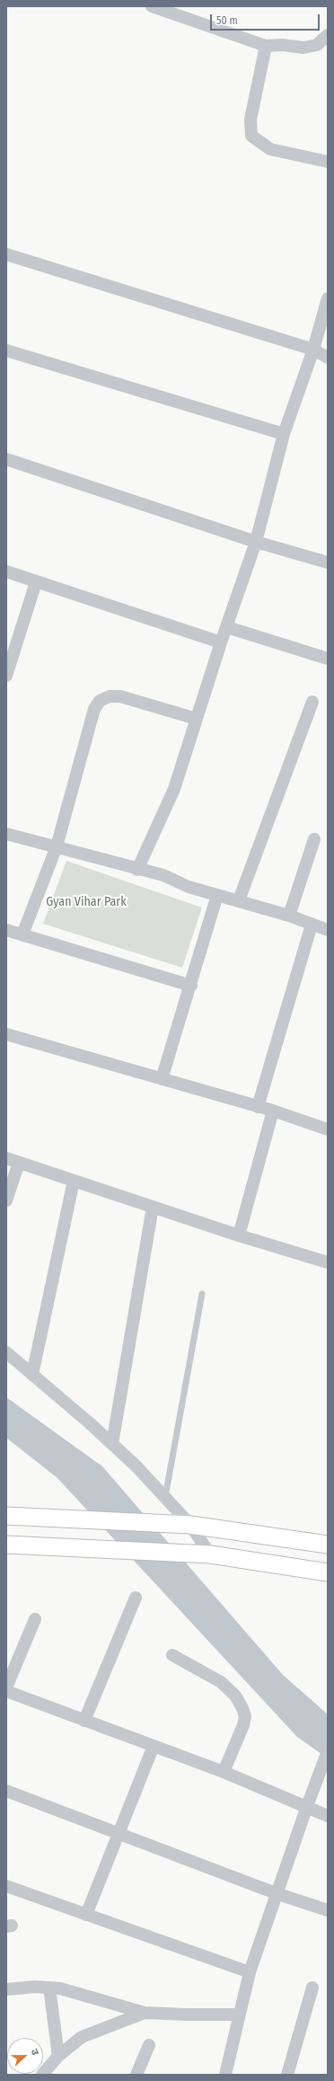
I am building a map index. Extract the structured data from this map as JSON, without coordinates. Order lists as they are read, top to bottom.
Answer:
{
  "parks": ["Gyan Vihar Park"],
  "scale_bar": "50 m",
  "north": "right"
}
